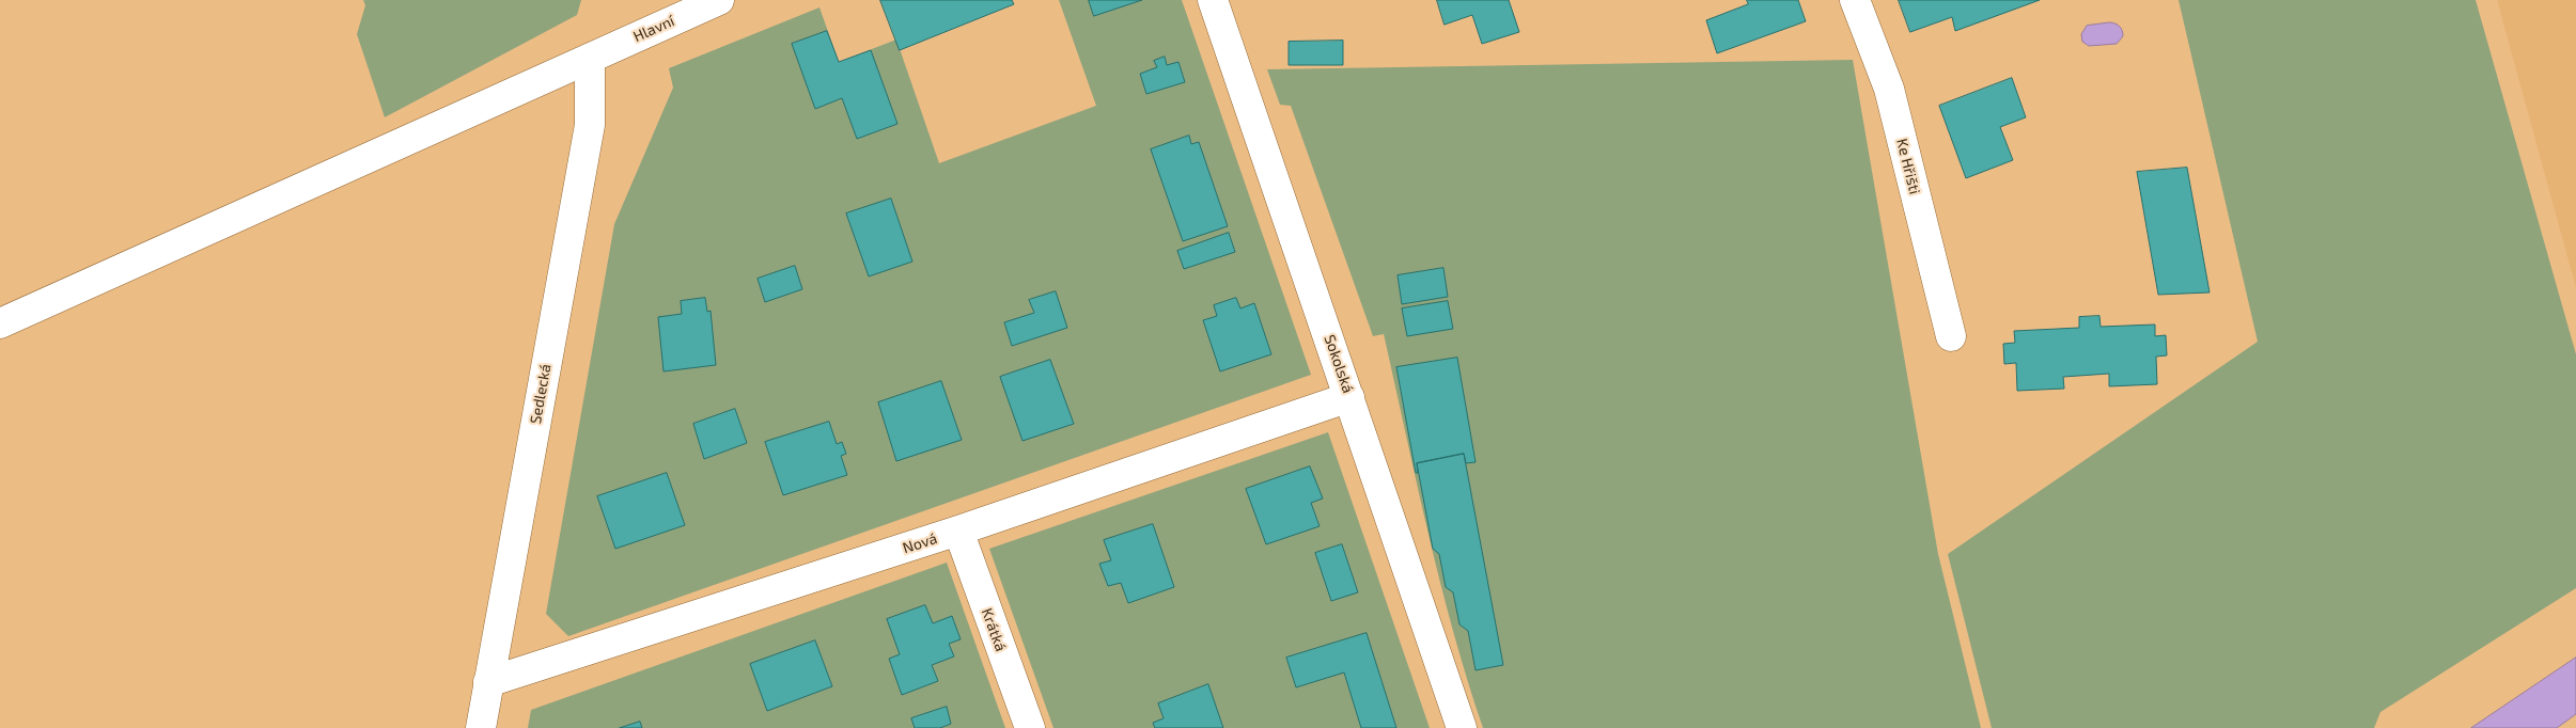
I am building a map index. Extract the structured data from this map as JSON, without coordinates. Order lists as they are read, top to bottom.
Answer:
{
  "streets": {
    "street": [
      "Hlavní",
      "Ke Hřišti",
      "Sokolská",
      "Sedlecká",
      "Nová",
      "Krátká"
    ]
  },
  "crossings": [
    ["Hlavní", "Sedlecká"],
    ["Sokolská", "Nová"],
    ["Sedlecká", "Nová"],
    ["Nová", "Krátká"]
  ]
}
